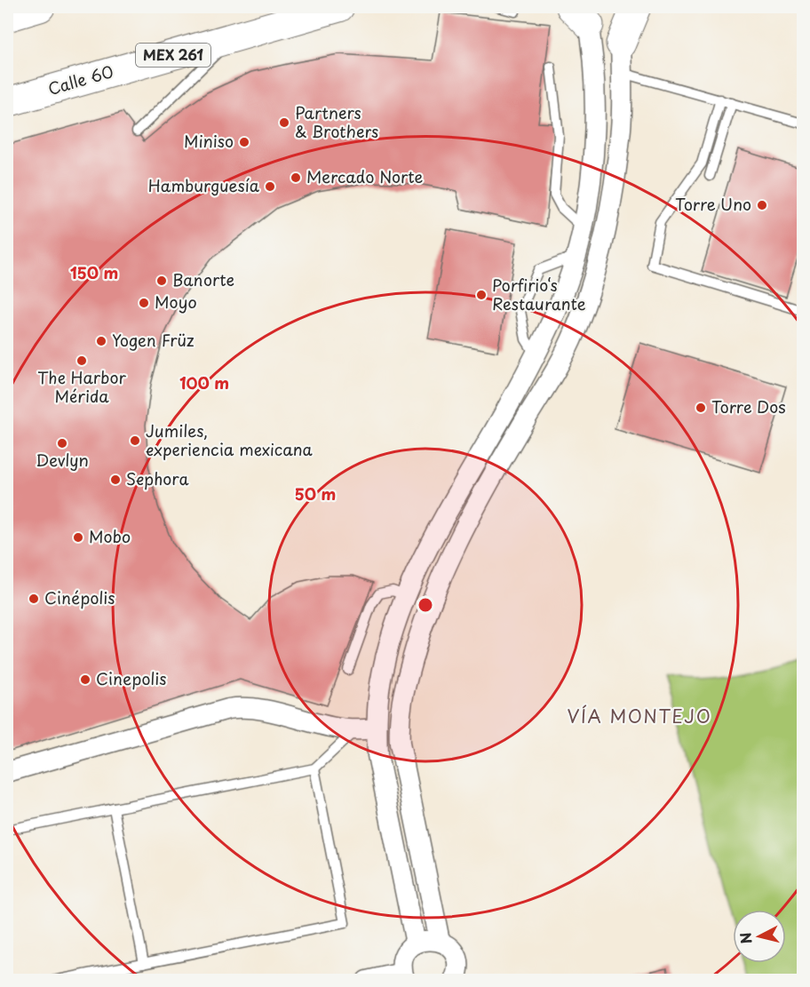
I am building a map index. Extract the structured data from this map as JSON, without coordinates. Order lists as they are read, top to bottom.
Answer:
{
  "streets": {
    "main road": ["MEX 261", "Calle 60"]
  },
  "districts": ["VÍA MONTEJO"],
  "places": [
    "Partners & Brothers",
    "Miniso",
    "Mercado Norte",
    "Hamburguesía",
    "Torre Uno",
    "Banorte",
    "Porfirio‘s Restaurante",
    "Moyo",
    "Yogen Früz",
    "The Harbor Mérida",
    "Torre Dos",
    "Jumiles, experiencia mexicana",
    "Devlyn",
    "Sephora",
    "Mobo",
    "Cinépolis",
    "Cinepolis"
  ],
  "north": "left",
  "rings": ["150 m", "100 m", "50 m"]
}
